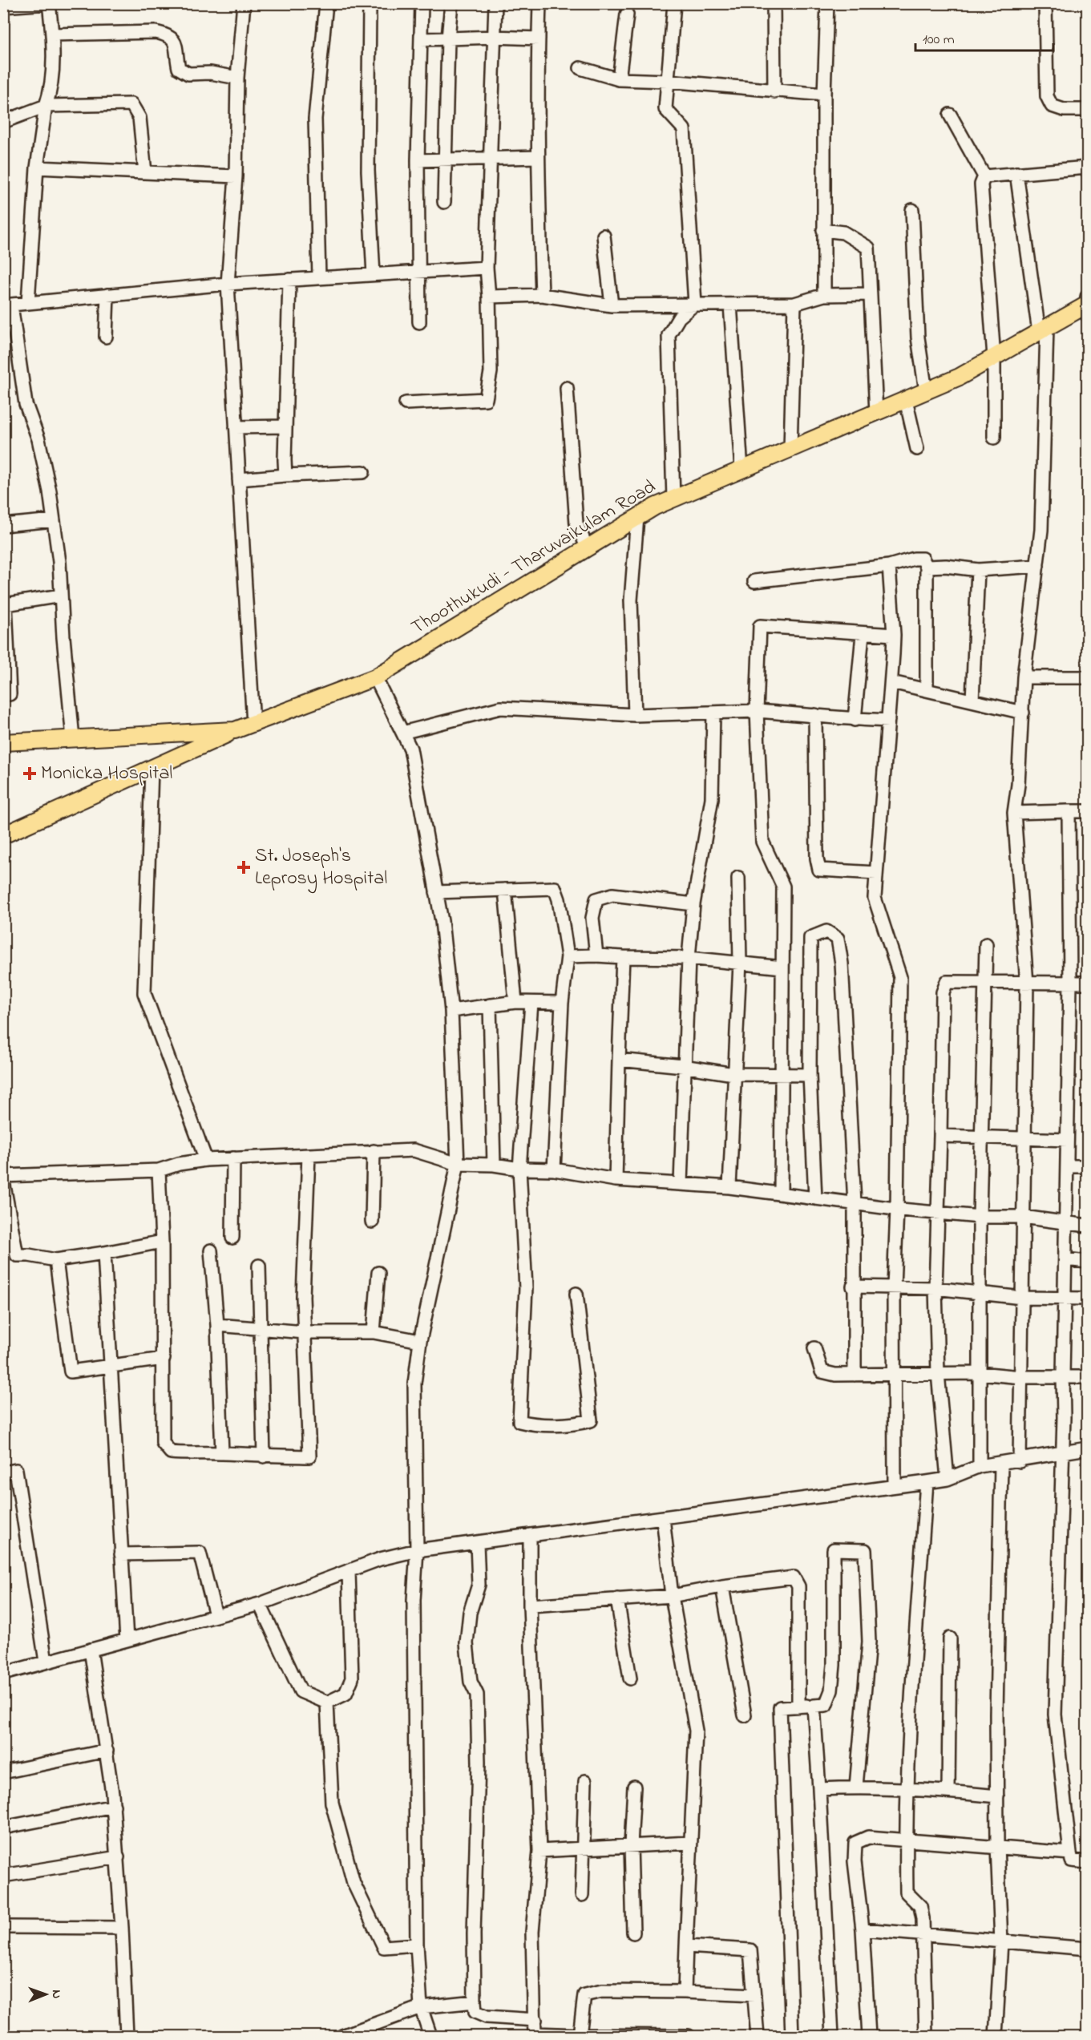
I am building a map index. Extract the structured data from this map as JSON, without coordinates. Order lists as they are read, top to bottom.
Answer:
{
  "streets": {
    "main road": ["Thoothukudi - Tharuvaikulam Road"]
  },
  "places": {
    "health": ["Monicka Hospital", "St. Joseph's Leprosy Hospital"]
  },
  "scale_bar": "100 m",
  "north": "right"
}
